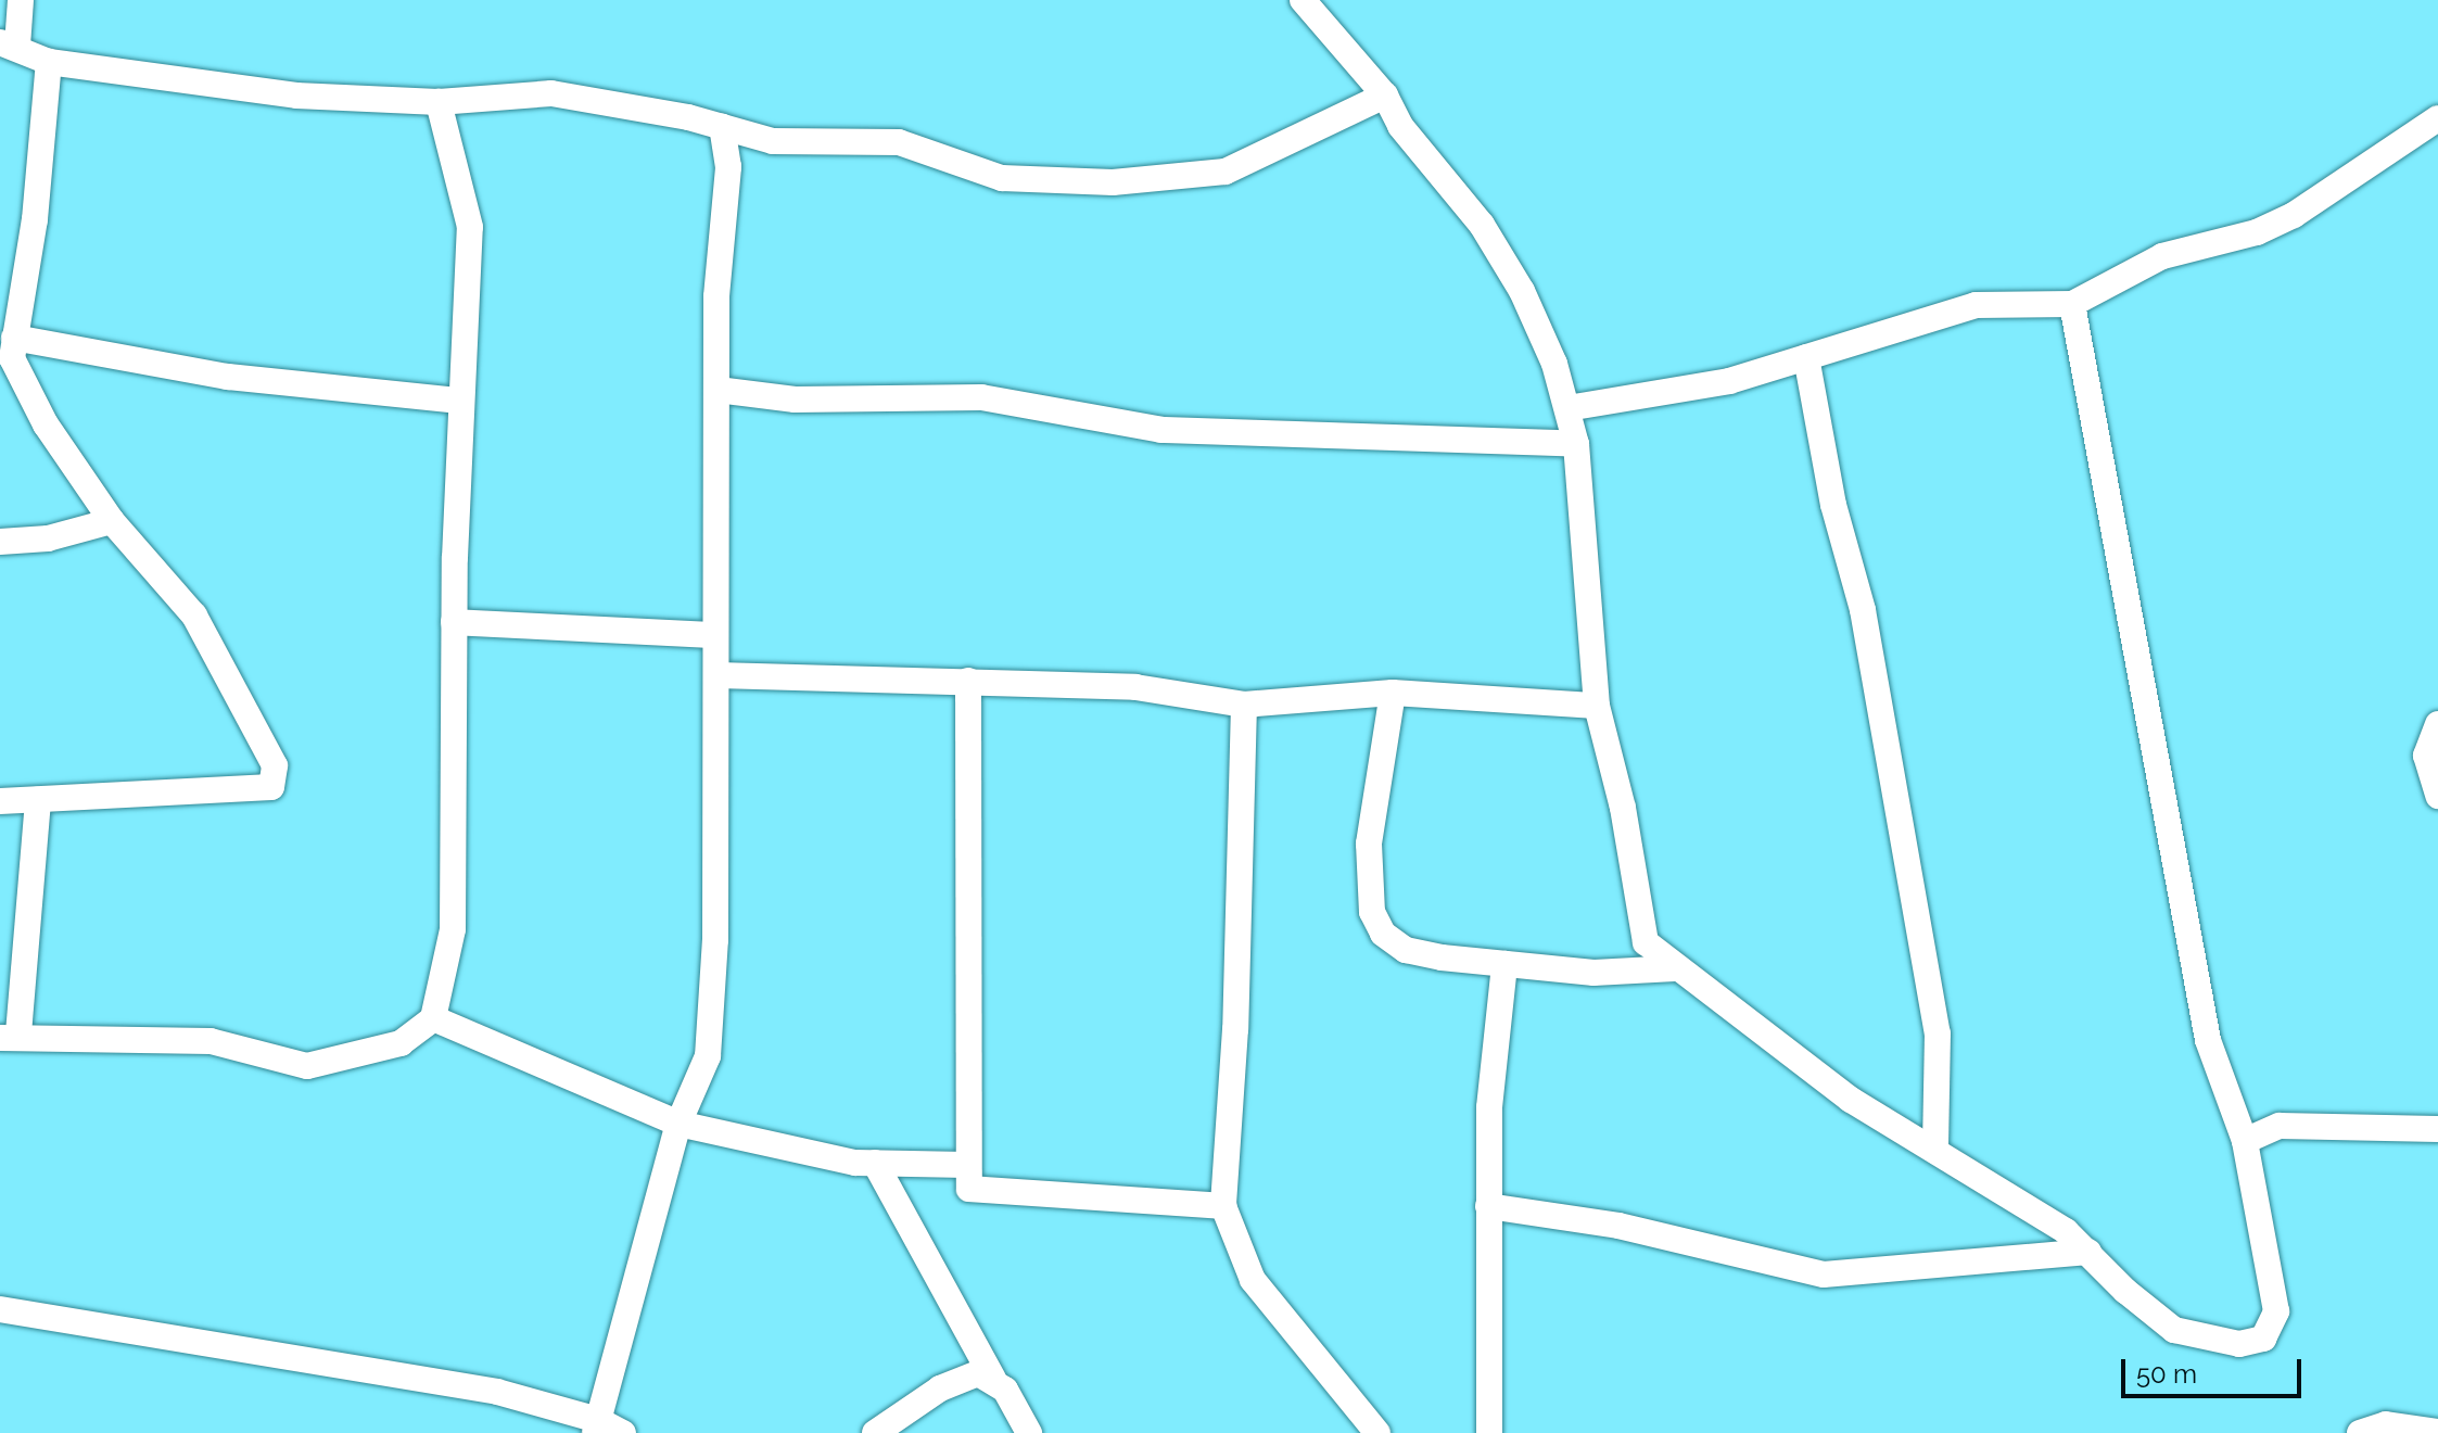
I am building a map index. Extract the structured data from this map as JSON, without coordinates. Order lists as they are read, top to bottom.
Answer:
{
  "scale_bar": "50 m"
}
